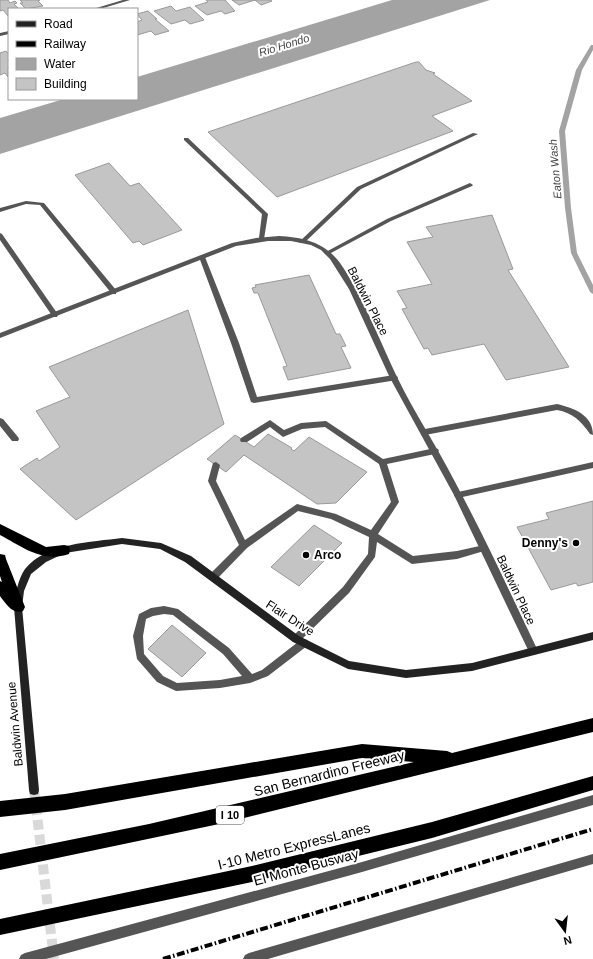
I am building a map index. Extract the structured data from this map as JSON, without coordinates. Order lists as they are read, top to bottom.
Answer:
{
  "streets": {
    "highway": ["San Bernardino Freeway", "I 10", "I-10 Metro ExpressLanes"],
    "street": [
      "Baldwin Place",
      "Flair Drive",
      "Baldwin Avenue",
      "El Monte Busway"
    ]
  },
  "crossings": [
    ["Baldwin Place", "Flair Drive"],
    ["Flair Drive", "Baldwin Avenue"]
  ],
  "water": ["Rio Hondo", "Eaton Wash"],
  "places": ["Denny's", "Arco"],
  "legend": [
    "Road",
    "Railway",
    "Water",
    "Building"
  ],
  "north": "bottom"
}
